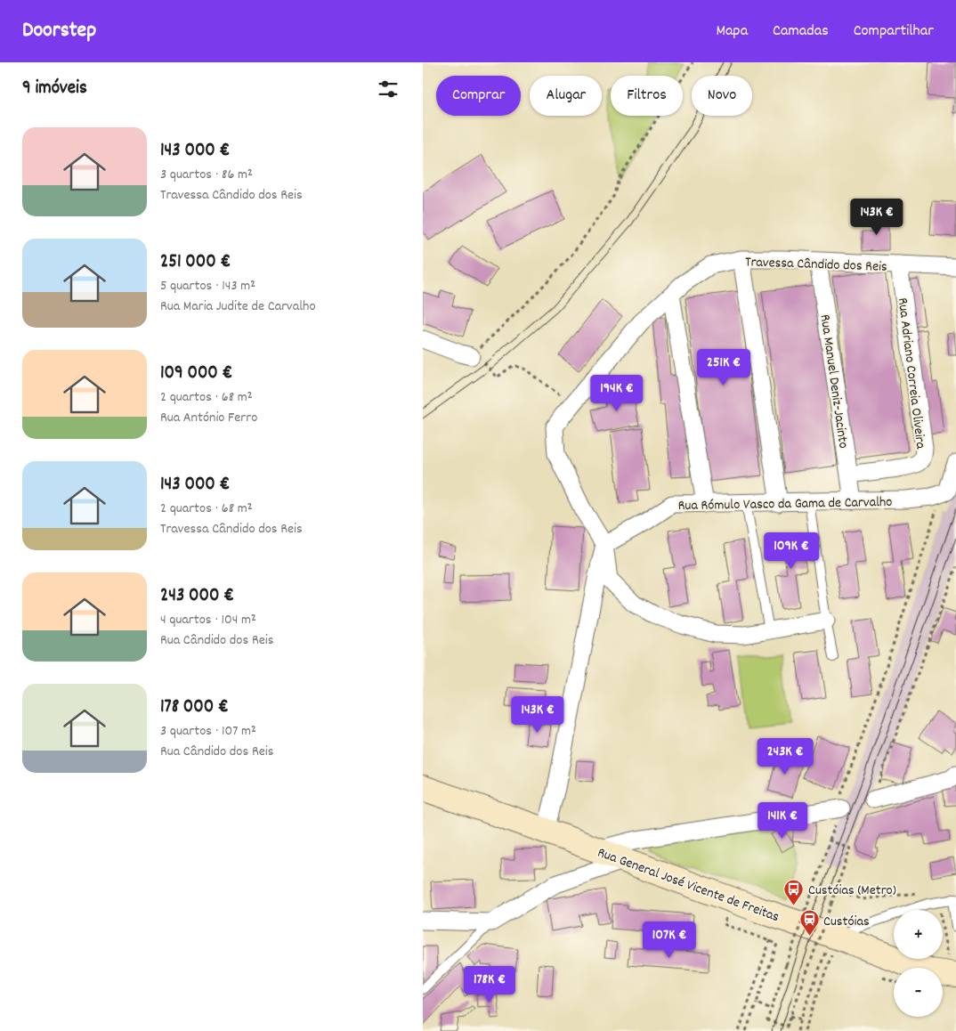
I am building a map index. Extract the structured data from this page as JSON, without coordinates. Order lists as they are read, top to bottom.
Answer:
{
  "streets": {
    "main road": ["Rua General José Vicente de Freitas"],
    "street": [
      "Travessa Cândido dos Reis",
      "Rua Adriano Correia Oliveira",
      "Rua Manuel Deniz-Jacinto",
      "Rua Rómulo Vasco da Gama de Carvalho"
    ]
  },
  "crossings": [
    ["Travessa Cândido dos Reis", "Rua Adriano Correia Oliveira"],
    ["Travessa Cândido dos Reis", "Rua Manuel Deniz-Jacinto"],
    ["Travessa Cândido dos Reis", "Rua Rómulo Vasco da Gama de Carvalho"],
    ["Rua Adriano Correia Oliveira", "Rua Manuel Deniz-Jacinto"],
    ["Rua Manuel Deniz-Jacinto", "Rua Rómulo Vasco da Gama de Carvalho"]
  ],
  "places": {
    "bus stop": ["Custóias (Metro)"],
    "station": ["Custóias"]
  },
  "page": {
    "header": "Doorstep",
    "nav": ["Mapa", "Camadas", "Compartilhar"],
    "heading": "9 imóveis",
    "chip": [
      "Comprar",
      "Alugar",
      "Filtros",
      "Novo"
    ],
    "list": [
      {
        "name": "143 000 €",
        "note": "3 quartos · 86 m² · Travessa Cândido dos Reis"
      },
      {
        "name": "251 000 €",
        "note": "5 quartos · 143 m² · Rua Maria Judite de Carvalho"
      },
      {
        "name": "109 000 €",
        "note": "2 quartos · 68 m² · Rua António Ferro"
      },
      {
        "name": "143 000 €",
        "note": "2 quartos · 68 m² · Travessa Cândido dos Reis"
      },
      {
        "name": "243 000 €",
        "note": "4 quartos · 104 m² · Rua Cândido dos Reis"
      },
      {
        "name": "178 000 €",
        "note": "3 quartos · 107 m² · Rua Cândido dos Reis"
      }
    ],
    "price": [
      "143K €",
      "251K €",
      "194K €",
      "109K €",
      "143K €",
      "243K €",
      "141K €",
      "107K €",
      "178K €"
    ],
    "map_buttons": ["+", "−"]
  }
}
